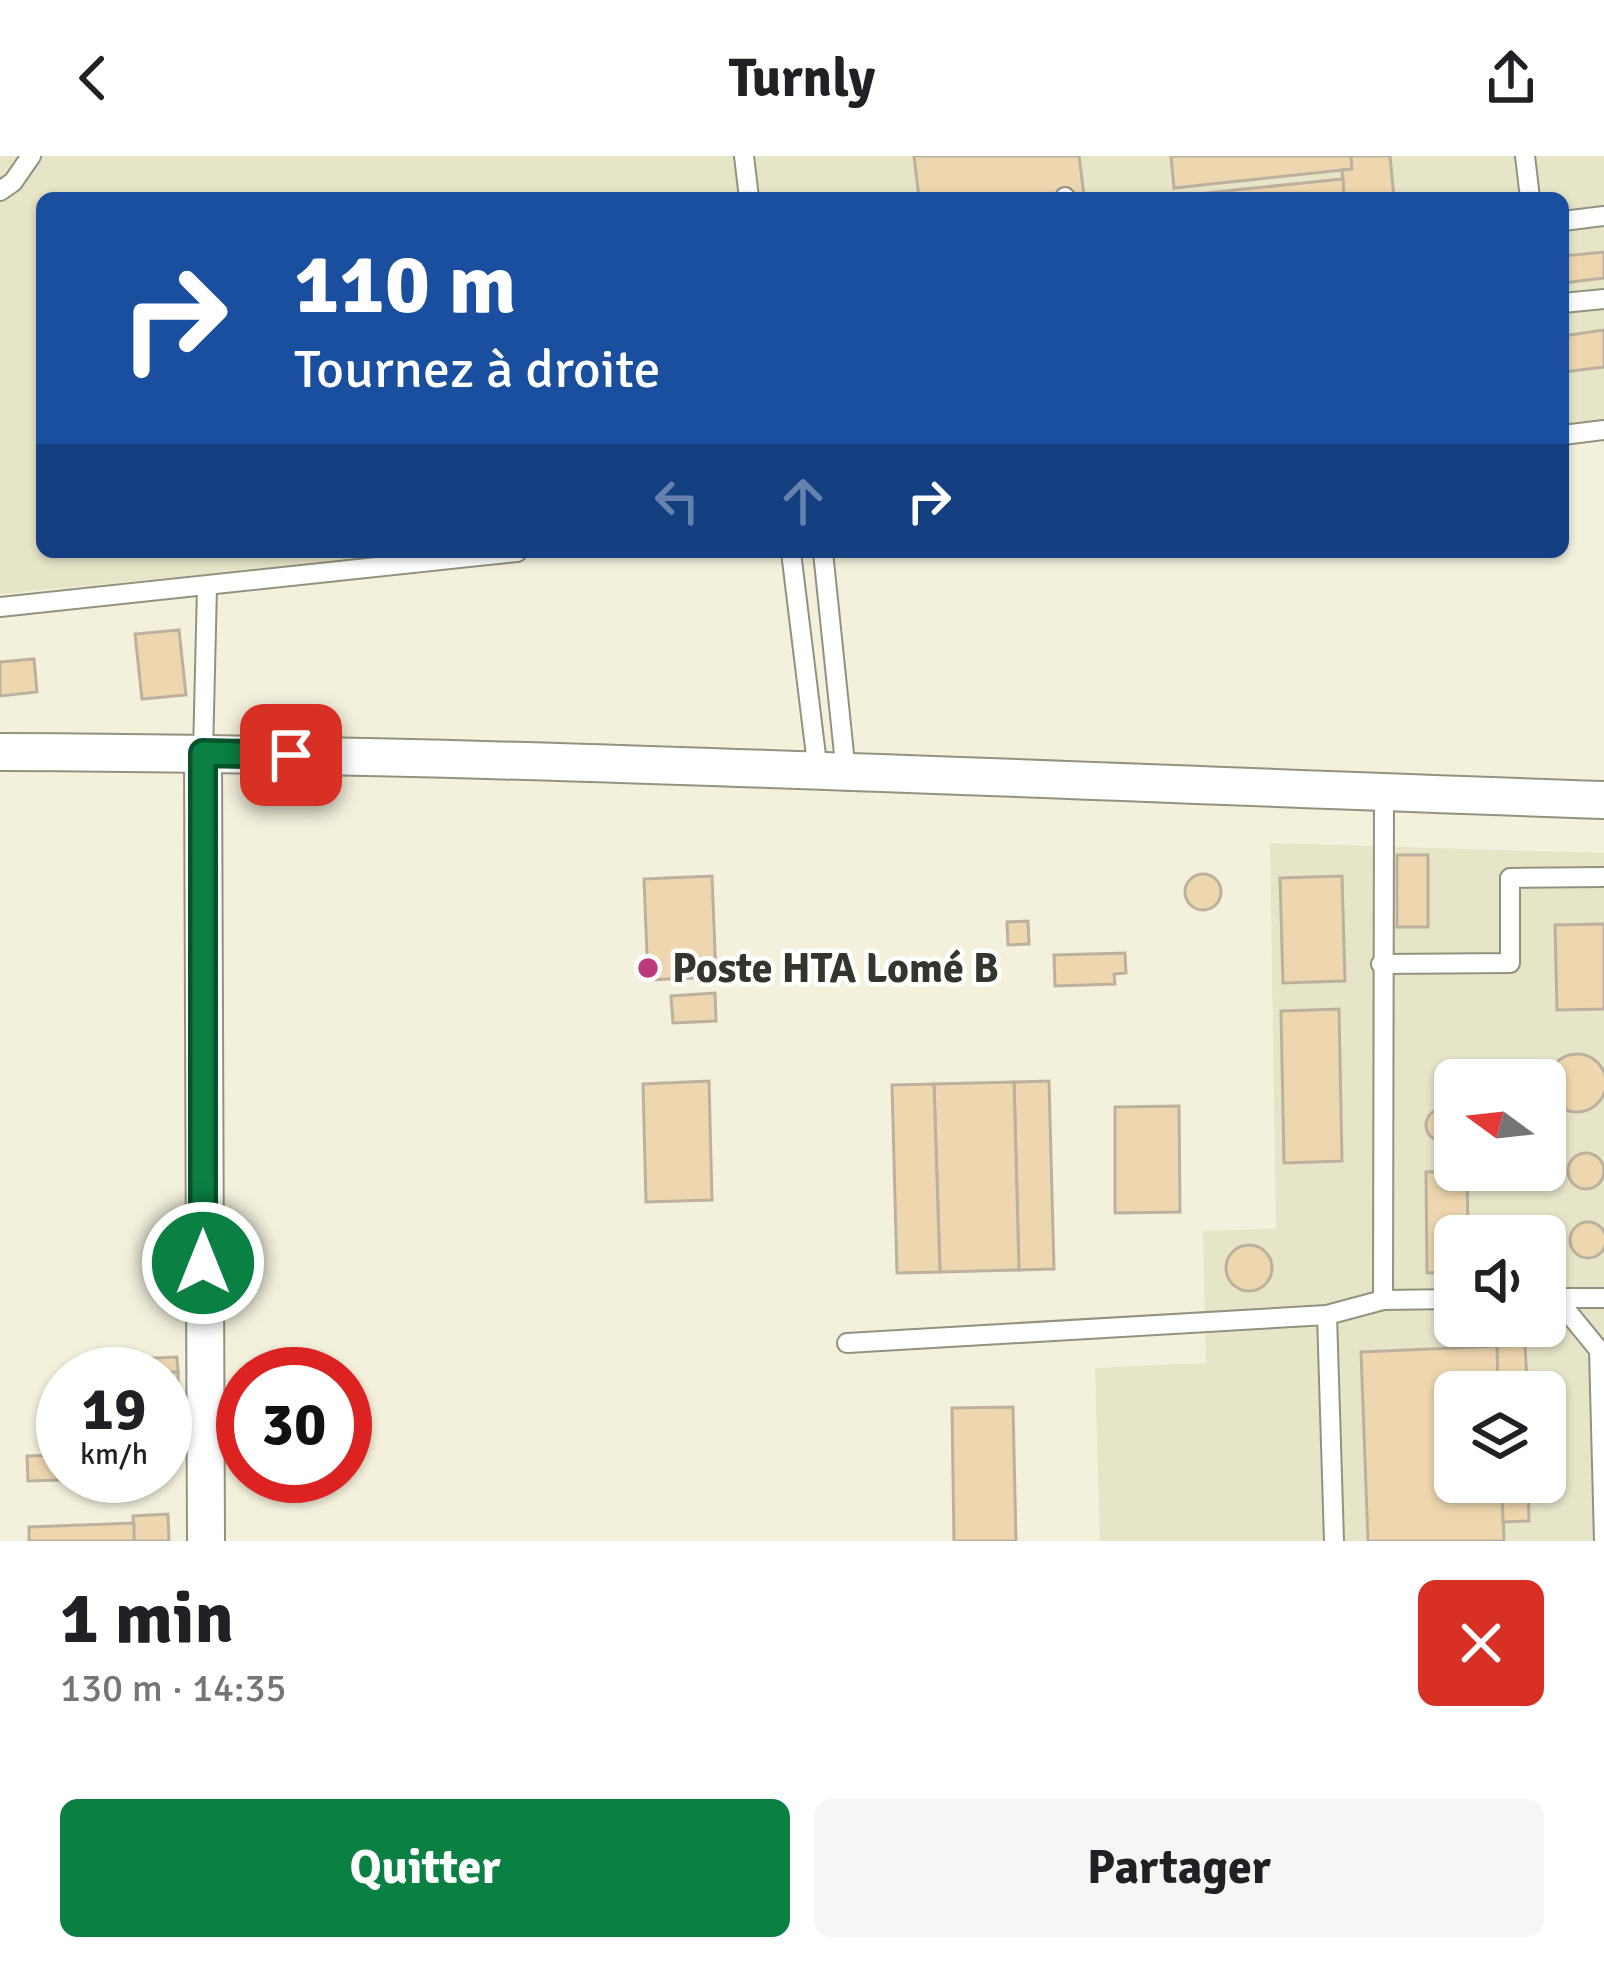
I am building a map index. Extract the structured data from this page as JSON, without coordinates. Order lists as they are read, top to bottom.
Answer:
{
  "places": ["Poste HTA Lomé B"],
  "north": "left",
  "page": {
    "header": "Turnly",
    "turn": ["110 m", "Tournez à droite"],
    "speed": "19 km/h",
    "limit": "30",
    "heading": ["1 min", "130 m · 14:35"],
    "buttons": ["Quitter", "Partager"]
  }
}
